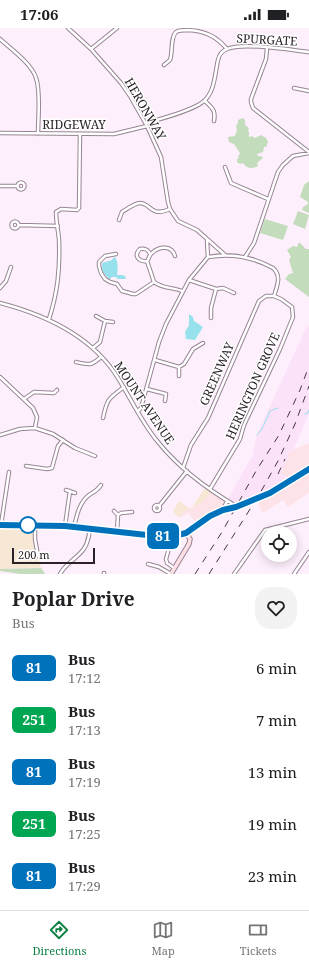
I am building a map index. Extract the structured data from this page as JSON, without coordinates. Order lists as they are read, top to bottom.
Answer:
{
  "streets": {
    "street": [
      "SPURGATE",
      "HERONWAY",
      "RIDGEWAY",
      "GREENWAY",
      "HERINGTON GROVE",
      "MOUNT AVENUE"
    ]
  },
  "crossings": [
    ["HERONWAY", "RIDGEWAY"],
    ["GREENWAY", "HERINGTON GROVE"],
    ["GREENWAY", "MOUNT AVENUE"],
    ["HERINGTON GROVE", "MOUNT AVENUE"]
  ],
  "lines": ["bus line 81"],
  "scale_bar": "200 m",
  "page": {
    "status": "17:06",
    "on_map": "81",
    "scale": "200 m",
    "heading": ["Poplar Drive", "Bus"],
    "list": [
      {
        "mark": "81",
        "name": "Bus",
        "note": "17:12",
        "value": "6 min"
      },
      {
        "mark": "251",
        "name": "Bus",
        "note": "17:13",
        "value": "7 min"
      },
      {
        "mark": "81",
        "name": "Bus",
        "note": "17:19",
        "value": "13 min"
      },
      {
        "mark": "251",
        "name": "Bus",
        "note": "17:25",
        "value": "19 min"
      },
      {
        "mark": "81",
        "name": "Bus",
        "note": "17:29",
        "value": "23 min"
      }
    ],
    "tabs": ["Directions", "Map", "Tickets"]
  }
}
